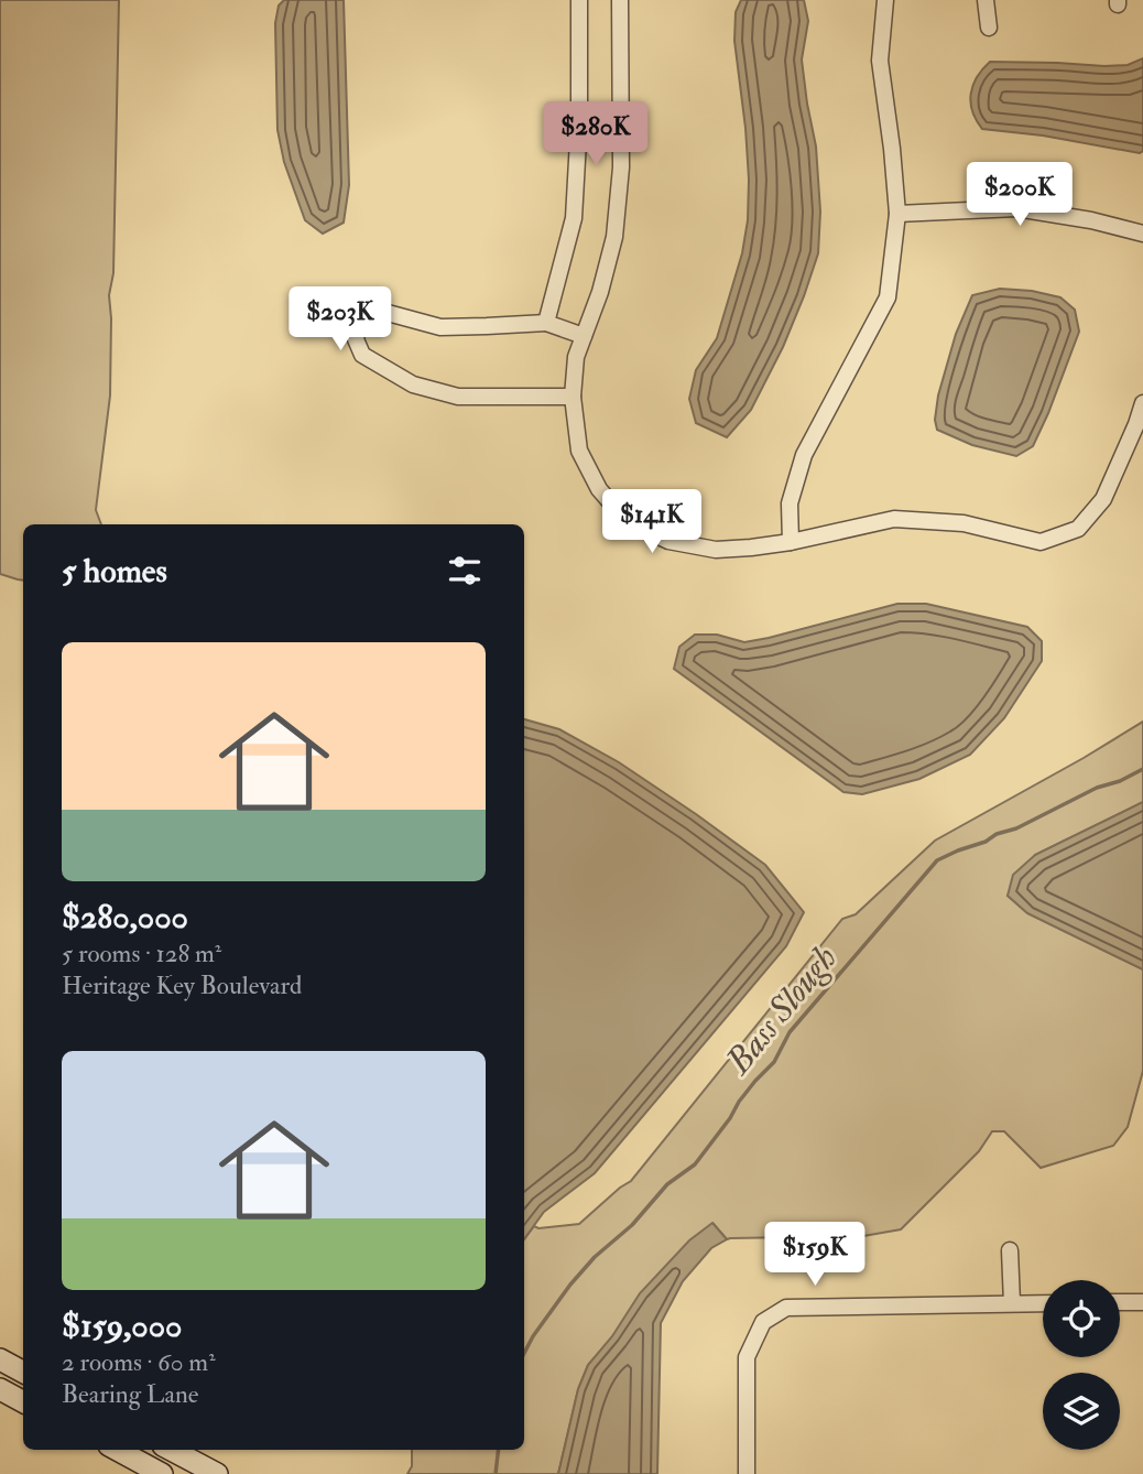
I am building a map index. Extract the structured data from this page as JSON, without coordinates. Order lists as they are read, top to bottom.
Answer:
{
  "water": ["Bass Slough"],
  "page": {
    "price": [
      "$280K",
      "$200K",
      "$203K",
      "$141K",
      "$159K"
    ],
    "heading": "5 homes",
    "list": [
      {
        "name": "$280,000",
        "note": "5 rooms · 128 m² · Heritage Key Boulevard"
      },
      {
        "name": "$159,000",
        "note": "2 rooms · 60 m² · Bearing Lane"
      }
    ]
  }
}
